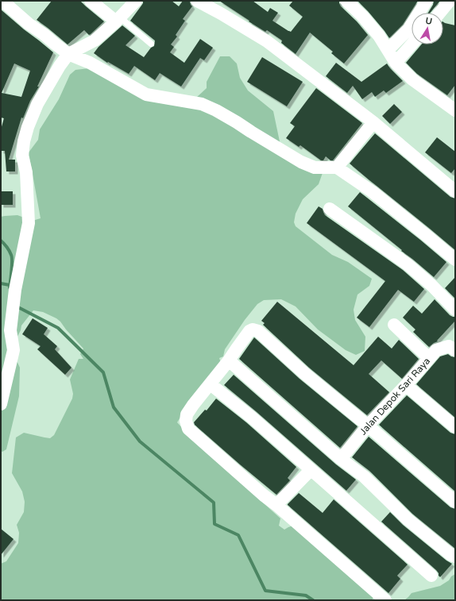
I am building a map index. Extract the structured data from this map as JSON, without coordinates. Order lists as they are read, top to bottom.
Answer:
{
  "streets": {
    "street": ["Jalan Depok Sari Raya"]
  },
  "north": "top"
}
